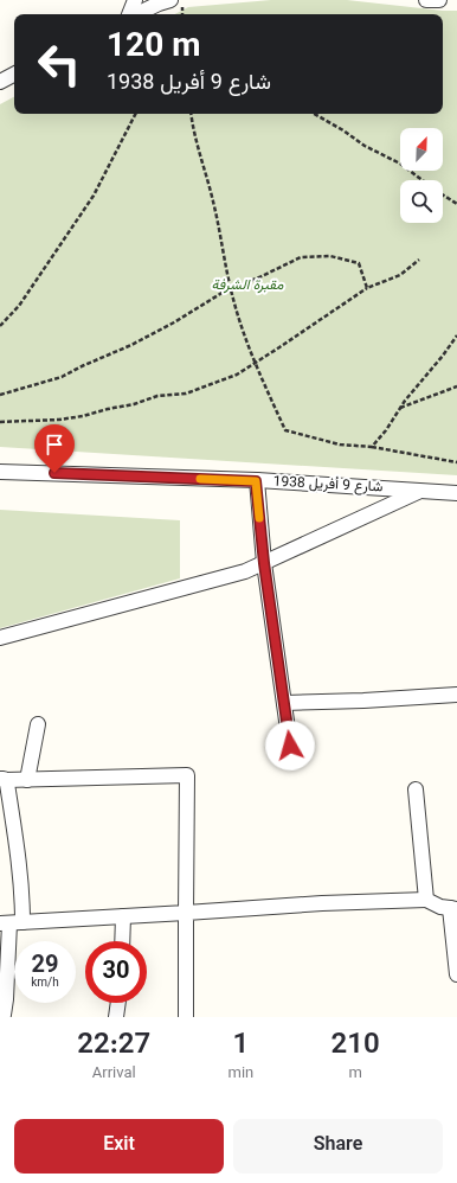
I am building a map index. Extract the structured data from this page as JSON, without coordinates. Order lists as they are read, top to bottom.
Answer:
{
  "streets": {
    "street": ["شارع 9 أفريل 1938"]
  },
  "parks": ["مقبرة الشرفة"],
  "north": "top right",
  "page": {
    "turn": ["120 m", "شارع 9 أفريل 1938"],
    "speed": "29 km/h",
    "limit": "30",
    "eta": [
      "22:27",
      "Arrival",
      "1",
      "min",
      "210",
      "m"
    ],
    "buttons": ["Exit", "Share"]
  }
}
